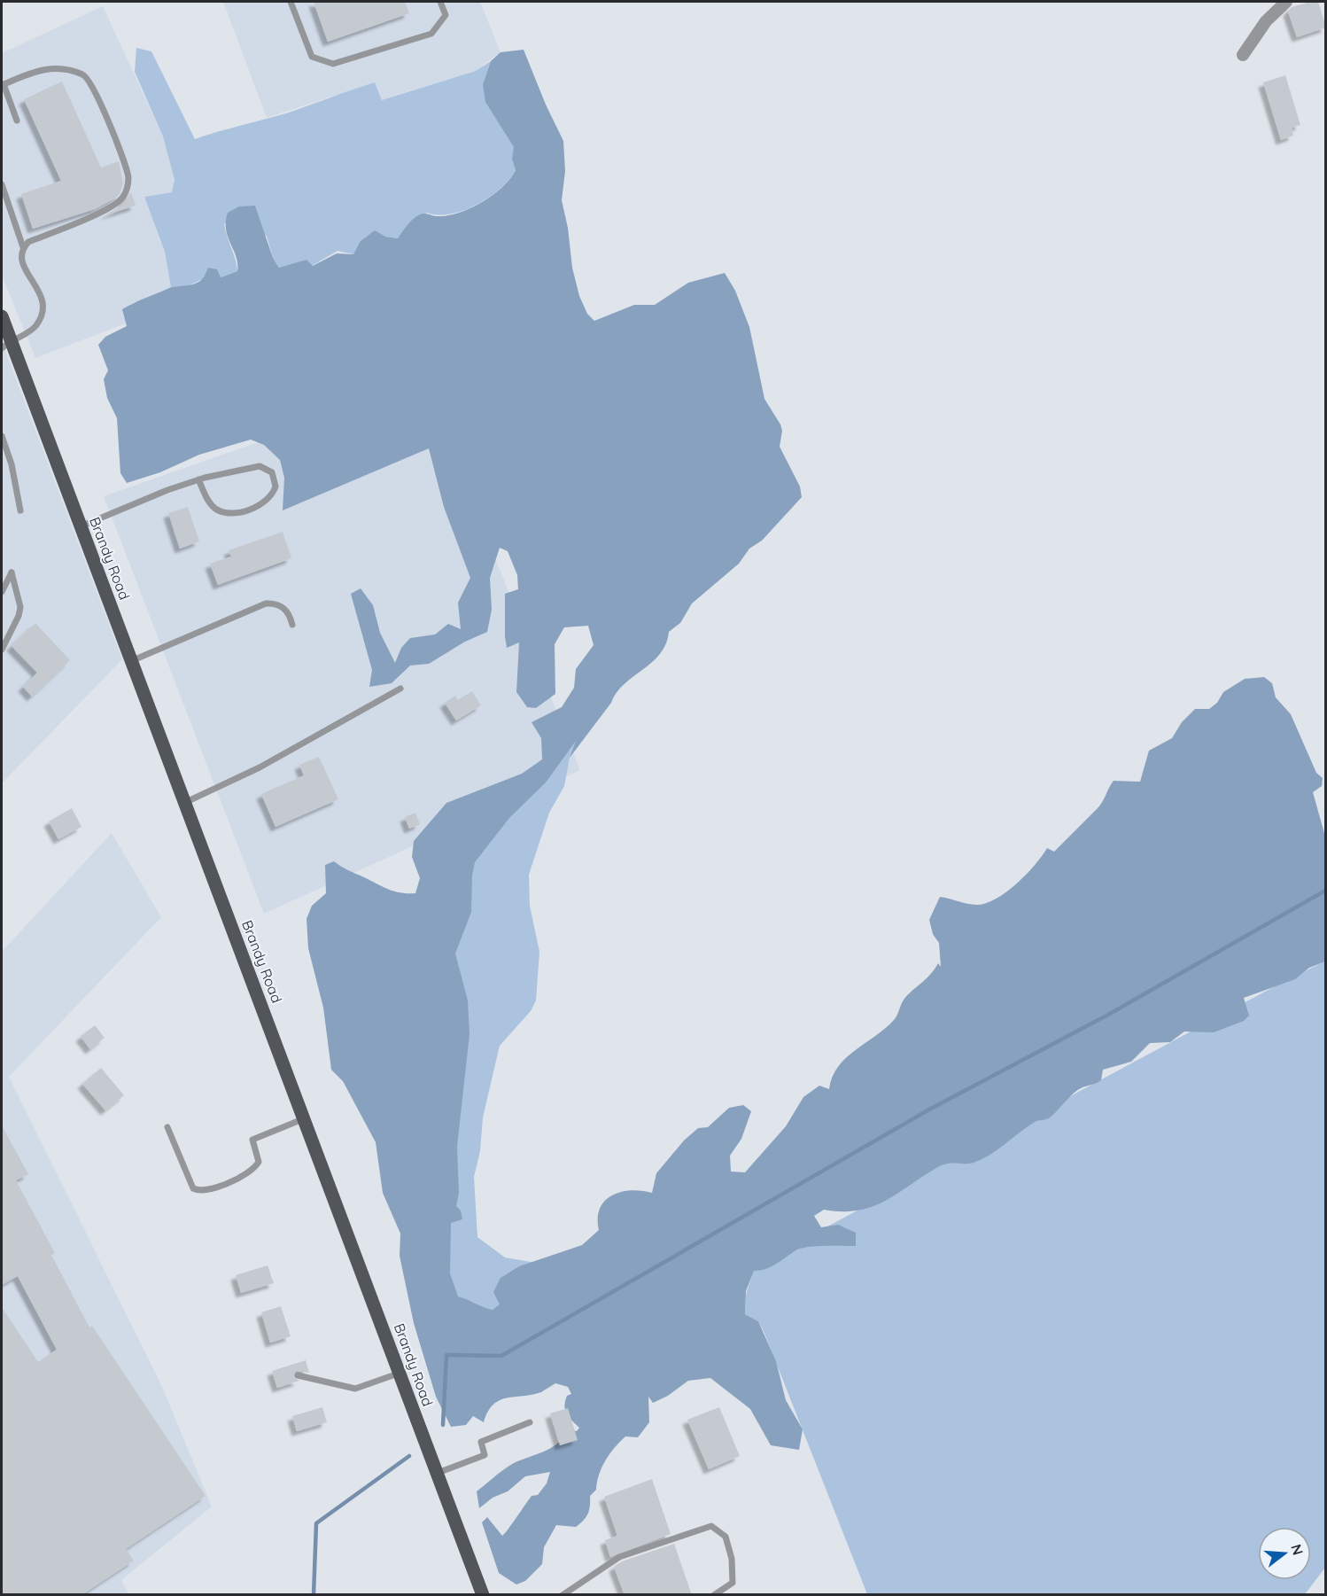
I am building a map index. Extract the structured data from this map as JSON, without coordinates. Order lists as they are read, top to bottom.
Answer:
{
  "streets": {
    "main road": ["Brandy Road"]
  },
  "north": "right"
}
